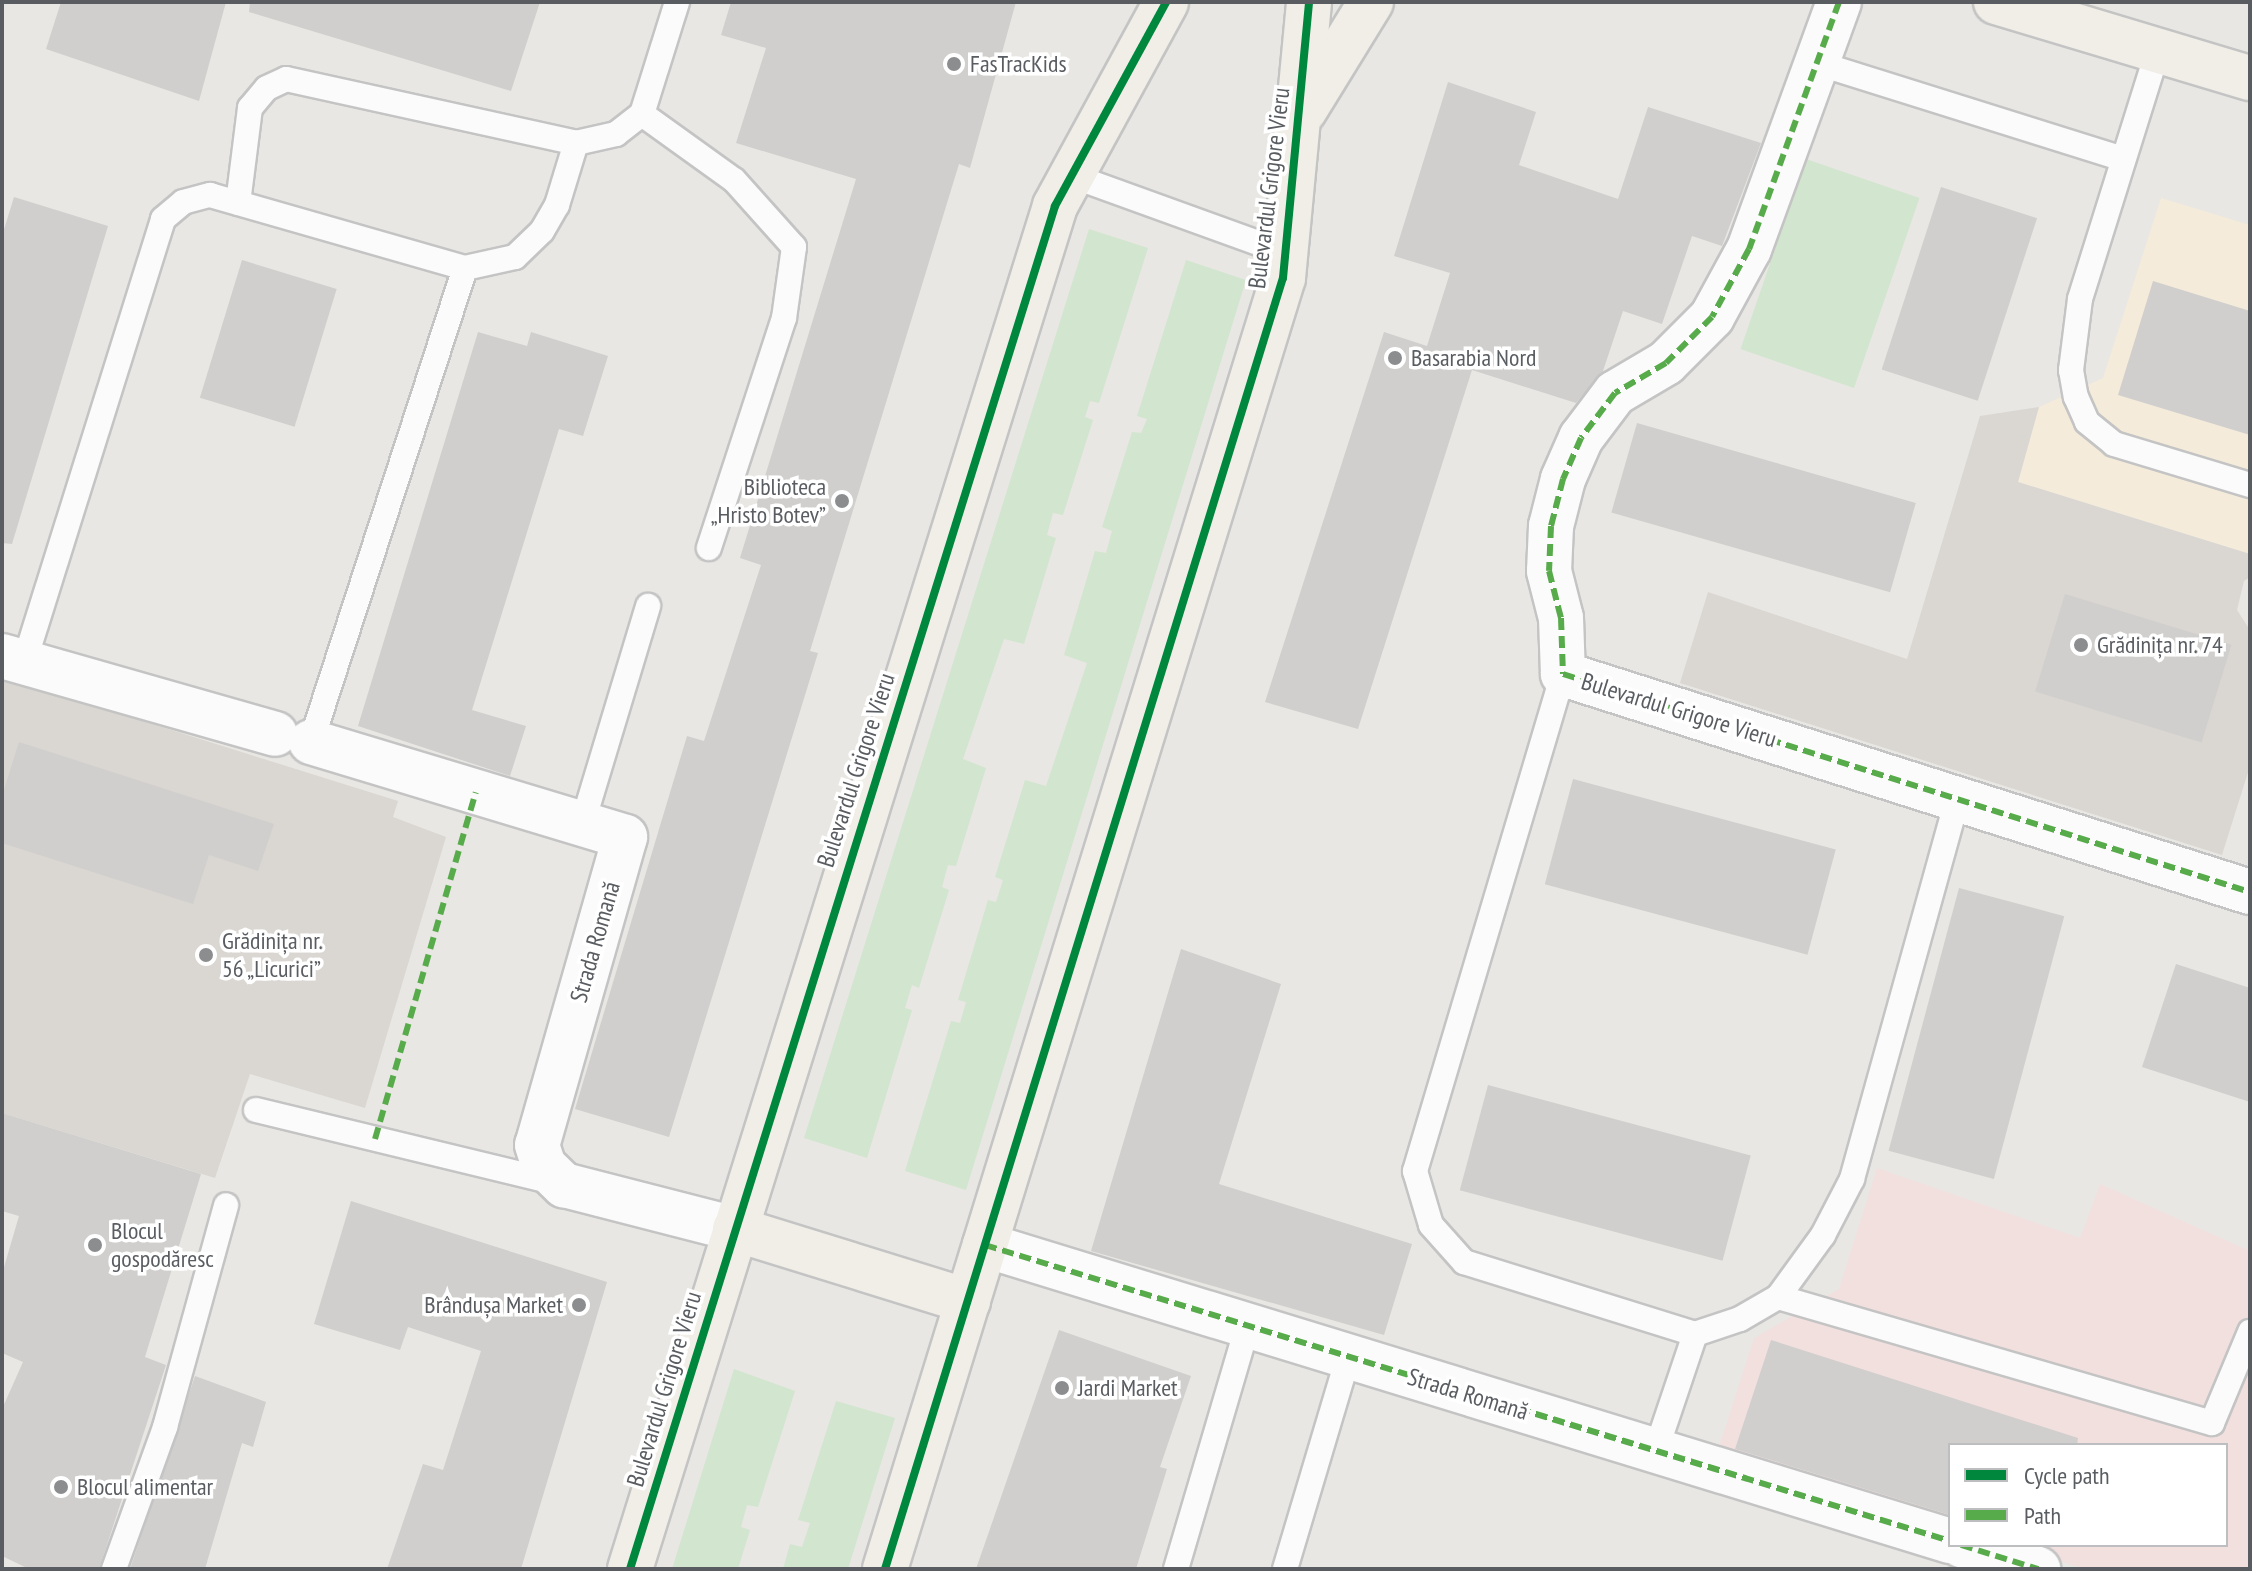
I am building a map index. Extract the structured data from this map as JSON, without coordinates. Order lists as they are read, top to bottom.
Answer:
{
  "streets": {
    "main road": ["Bulevardul Grigore Vieru"],
    "street": ["Strada Romană"]
  },
  "crossings": [
    ["Bulevardul Grigore Vieru", "Strada Romană"]
  ],
  "places": [
    "FasTracKids",
    "Basarabia Nord",
    "Biblioteca „Hristo Botev”",
    "Grădinița nr. 74",
    "Grădinița nr. 56 „Licurici”",
    "Blocul gospodăresc",
    "Brândușa Market",
    "Jardi Market",
    "Blocul alimentar"
  ],
  "legend": ["Cycle path", "Path"]
}
